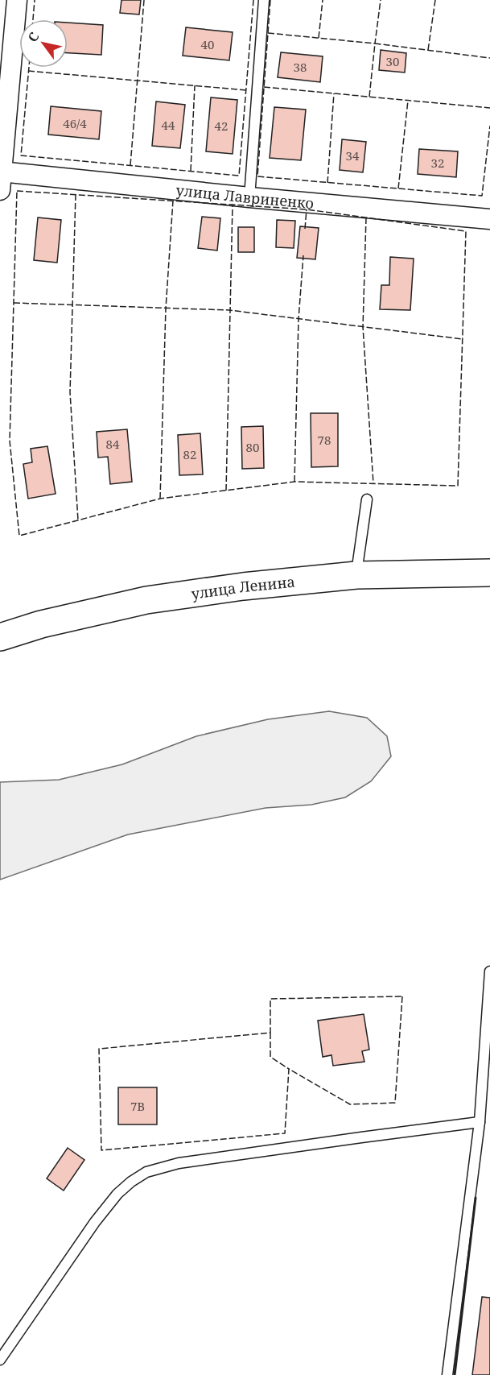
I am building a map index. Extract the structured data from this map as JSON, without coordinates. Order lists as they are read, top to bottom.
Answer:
{
  "streets": {
    "main road": ["улица Ленина"],
    "street": ["улица Лавриненко"]
  },
  "house_numbers": [
    "40",
    "30",
    "38",
    "46/4",
    "44",
    "42",
    "34",
    "32",
    "78",
    "84",
    "80",
    "82",
    "7В"
  ],
  "north": "top left"
}
